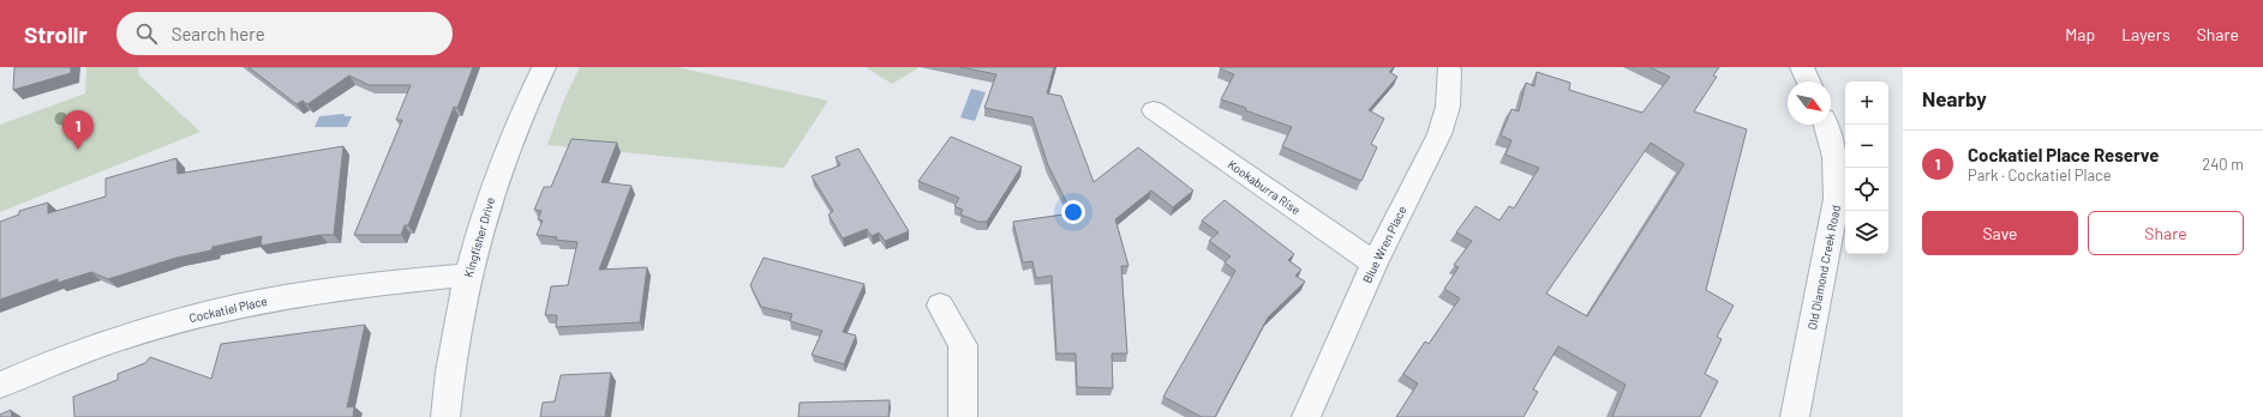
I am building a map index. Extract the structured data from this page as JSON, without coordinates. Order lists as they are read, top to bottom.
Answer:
{
  "streets": {
    "street": [
      "Kookaburra Rise",
      "Kingfisher Drive",
      "Blue Wren Place",
      "Old Diamond Creek Road",
      "Cockatiel Place"
    ]
  },
  "crossings": [
    ["Kookaburra Rise", "Blue Wren Place"],
    ["Kingfisher Drive", "Cockatiel Place"]
  ],
  "north": "bottom right",
  "page": {
    "header": "Strollr",
    "search": "Search here",
    "nav": ["Map", "Layers", "Share"],
    "heading": "Nearby",
    "map_buttons": ["+", "−"],
    "pins": "1",
    "list": [
      {
        "mark": "1",
        "name": "Cockatiel Place Reserve",
        "note": "Park · Cockatiel Place",
        "value": "240 m"
      }
    ],
    "buttons": ["Save", "Share"]
  }
}
